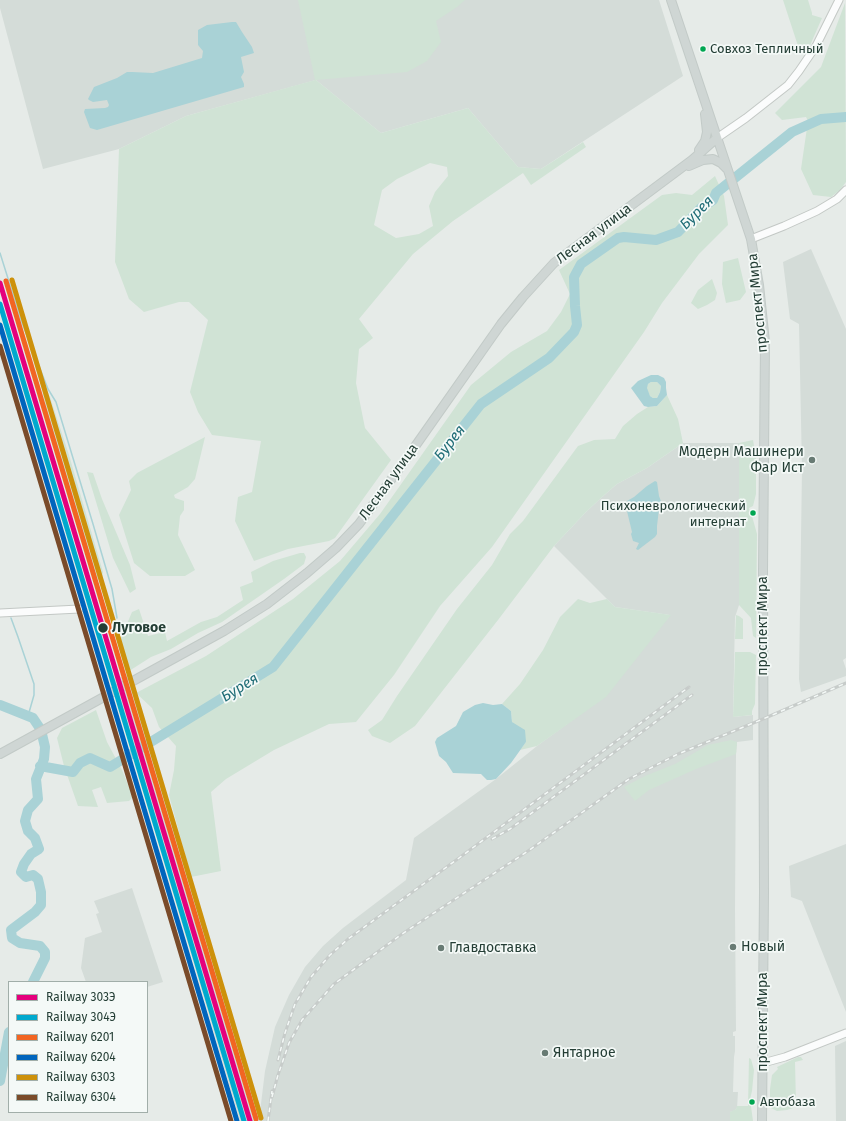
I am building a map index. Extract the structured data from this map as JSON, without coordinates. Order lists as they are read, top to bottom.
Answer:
{
  "streets": {
    "main road": ["Лесная улица", "проспект Мира"]
  },
  "crossings": [
    ["Лесная улица", "проспект Мира"]
  ],
  "water": ["Бурея"],
  "places": [
    "Совхоз Тепличный",
    "Модерн Машинери Фар Ист",
    "Психоневрологический интернат",
    "Луговое",
    "Новый",
    "Главдоставка",
    "Янтарное",
    "Автобаза"
  ],
  "lines": [
    "rail line 6303",
    "rail line 6201",
    "rail line 303Э",
    "rail line 304Э",
    "rail line 6204",
    "rail line 6304"
  ],
  "legend": [
    "Railway 303Э",
    "Railway 304Э",
    "Railway 6201",
    "Railway 6204",
    "Railway 6303",
    "Railway 6304"
  ]
}
